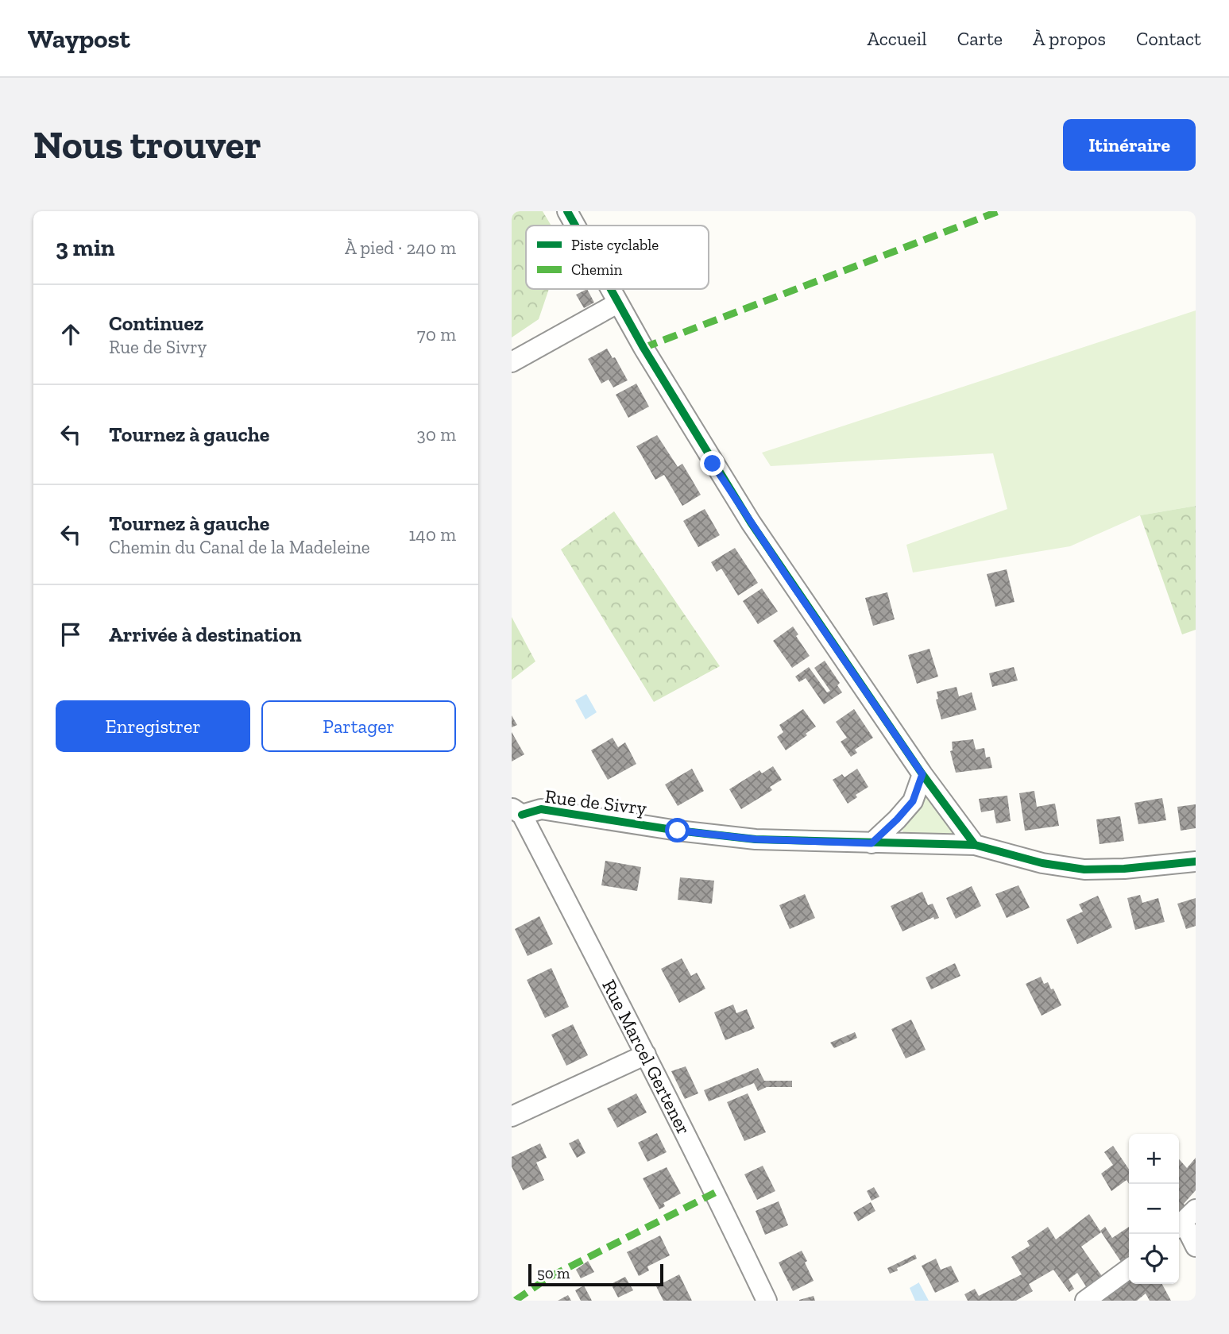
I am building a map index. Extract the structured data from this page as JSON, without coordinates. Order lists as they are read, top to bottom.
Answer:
{
  "streets": {
    "street": ["Rue de Sivry", "Rue Marcel Gertener"]
  },
  "crossings": [
    ["Rue de Sivry", "Rue Marcel Gertener"]
  ],
  "legend": ["Piste cyclable", "Chemin"],
  "scale_bar": "50 m",
  "page": {
    "header": "Waypost",
    "nav": [
      "Accueil",
      "Carte",
      "À propos",
      "Contact"
    ],
    "buttons": [
      "Itinéraire",
      ["Enregistrer", "Partager"]
    ],
    "title": "Nous trouver",
    "heading": ["3 min", "À pied · 240 m"],
    "list": [
      ["Continuez", "Rue de Sivry", "70 m"],
      ["Tournez à gauche", "30 m"],
      ["Tournez à gauche", "Chemin du Canal de la Madeleine", "140 m"],
      "Arrivée à destination"
    ],
    "map_buttons": ["+", "−"],
    "scale": "50 m"
  }
}
